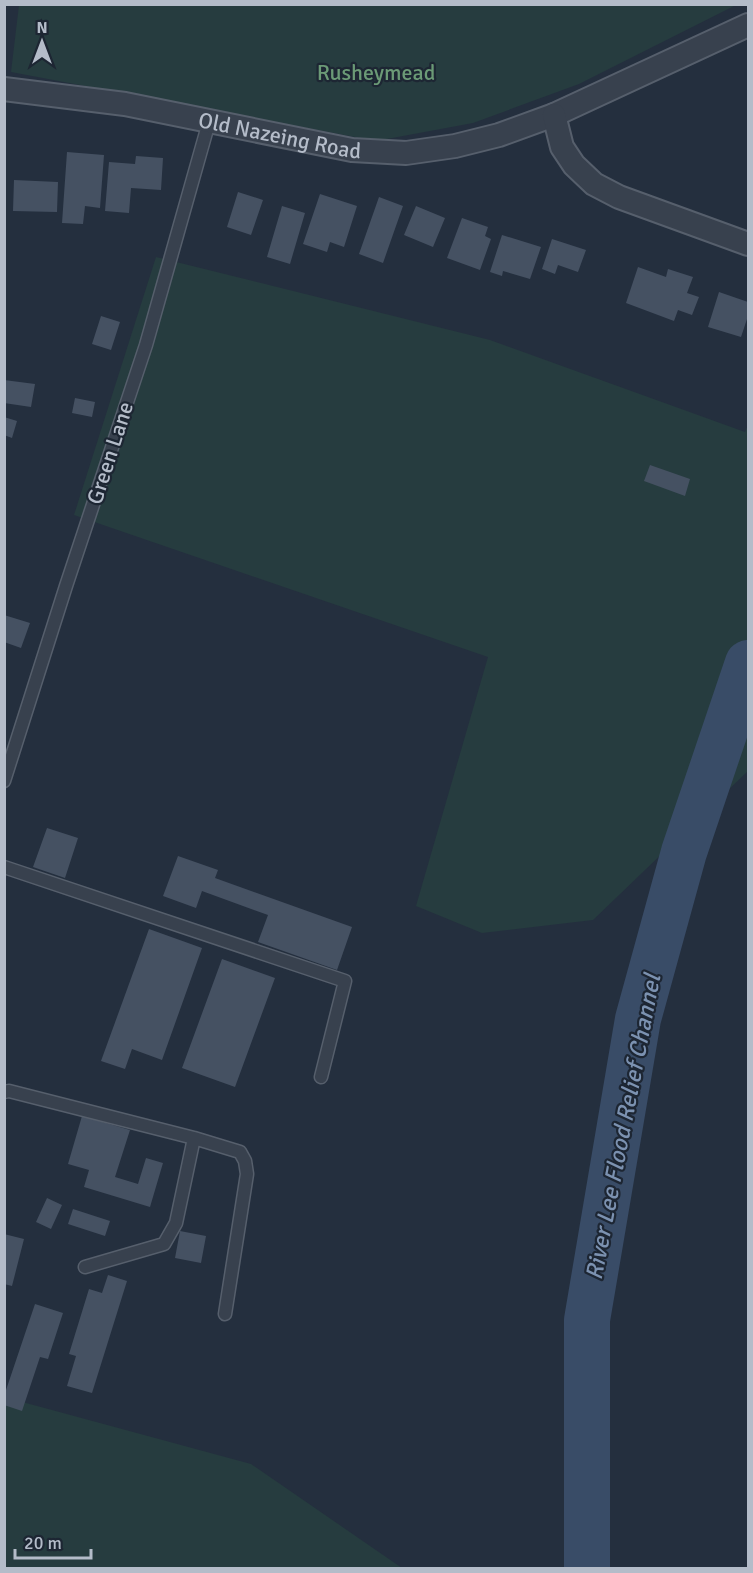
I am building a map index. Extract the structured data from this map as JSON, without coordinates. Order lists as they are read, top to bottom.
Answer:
{
  "streets": {
    "street": ["Old Nazeing Road"],
    "lane": ["Green Lane"]
  },
  "crossings": [
    ["Old Nazeing Road", "Green Lane"]
  ],
  "water": ["River Lee Flood Relief Channel"],
  "parks": ["Rusheymead"],
  "scale_bar": "20 m",
  "north": "top"
}
